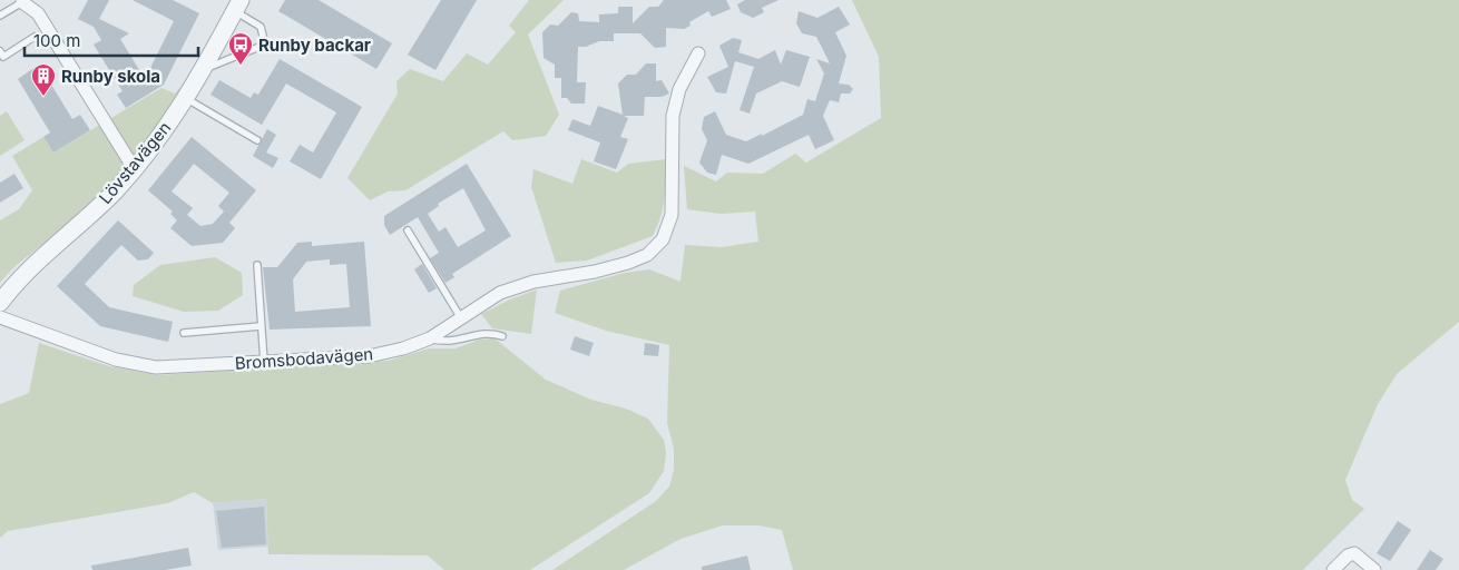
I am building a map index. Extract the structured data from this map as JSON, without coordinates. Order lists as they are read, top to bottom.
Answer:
{
  "streets": {
    "street": ["Lövstavägen", "Bromsbodavägen"]
  },
  "places": {
    "bus stop": ["Runby backar"],
    "building": ["Runby skola"]
  },
  "scale_bar": "100 m"
}
